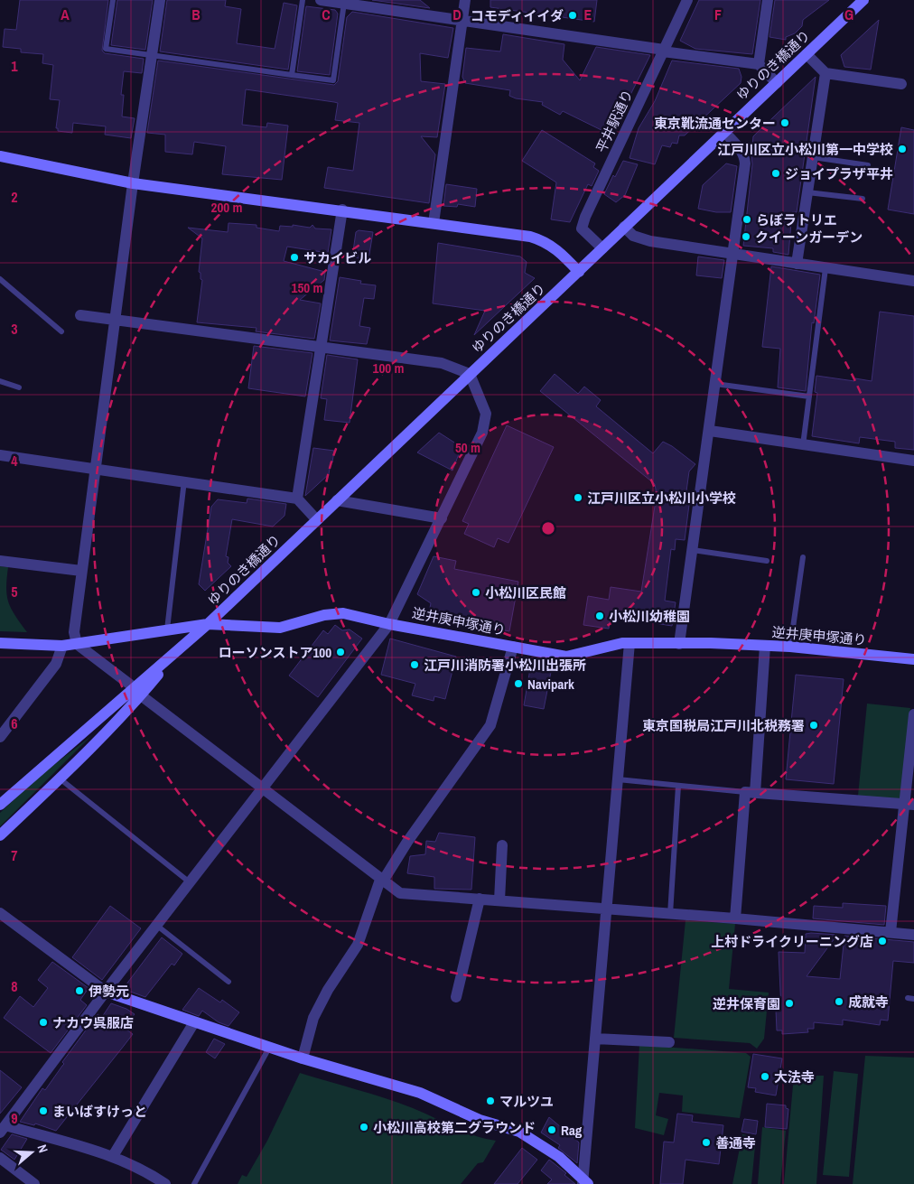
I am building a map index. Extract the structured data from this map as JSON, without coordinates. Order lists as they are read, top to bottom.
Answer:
{
  "streets": {
    "main road": ["ゆりのき橋通り", "逆井庚申塚通り"],
    "street": ["平井駅通り"]
  },
  "crossings": [
    ["ゆりのき橋通り", "平井駅通り"],
    ["ゆりのき橋通り", "逆井庚申塚通り"]
  ],
  "places": [
    "コモディイイダ",
    "東京靴流通センター",
    "江戸川区立小松川第一中学校",
    "ジョイプラザ平井",
    "らぼラトリエ",
    "クイーンガーデン",
    "サカイビル",
    "江戸川区立小松川小学校",
    "小松川区民館",
    "小松川幼稚園",
    "ローソンストア100",
    "江戸川消防署小松川出張所",
    "Navipark",
    "東京国税局江戸川北税務署",
    "上村ドライクリーニング店",
    "伊勢元",
    "成就寺",
    "逆井保育園",
    "ナカウ呉服店",
    "大法寺",
    "マルツユ",
    "まいばすけっと",
    "小松川高校第二グラウンド",
    "Rag",
    "善通寺"
  ],
  "north": "right",
  "grid": {
    "columns": [
      "A",
      "B",
      "C",
      "D",
      "E",
      "F",
      "G"
    ],
    "rows": [
      "1",
      "2",
      "3",
      "4",
      "5",
      "6",
      "7",
      "8",
      "9"
    ]
  },
  "rings": [
    "200 m",
    "150 m",
    "100 m",
    "50 m"
  ]
}
